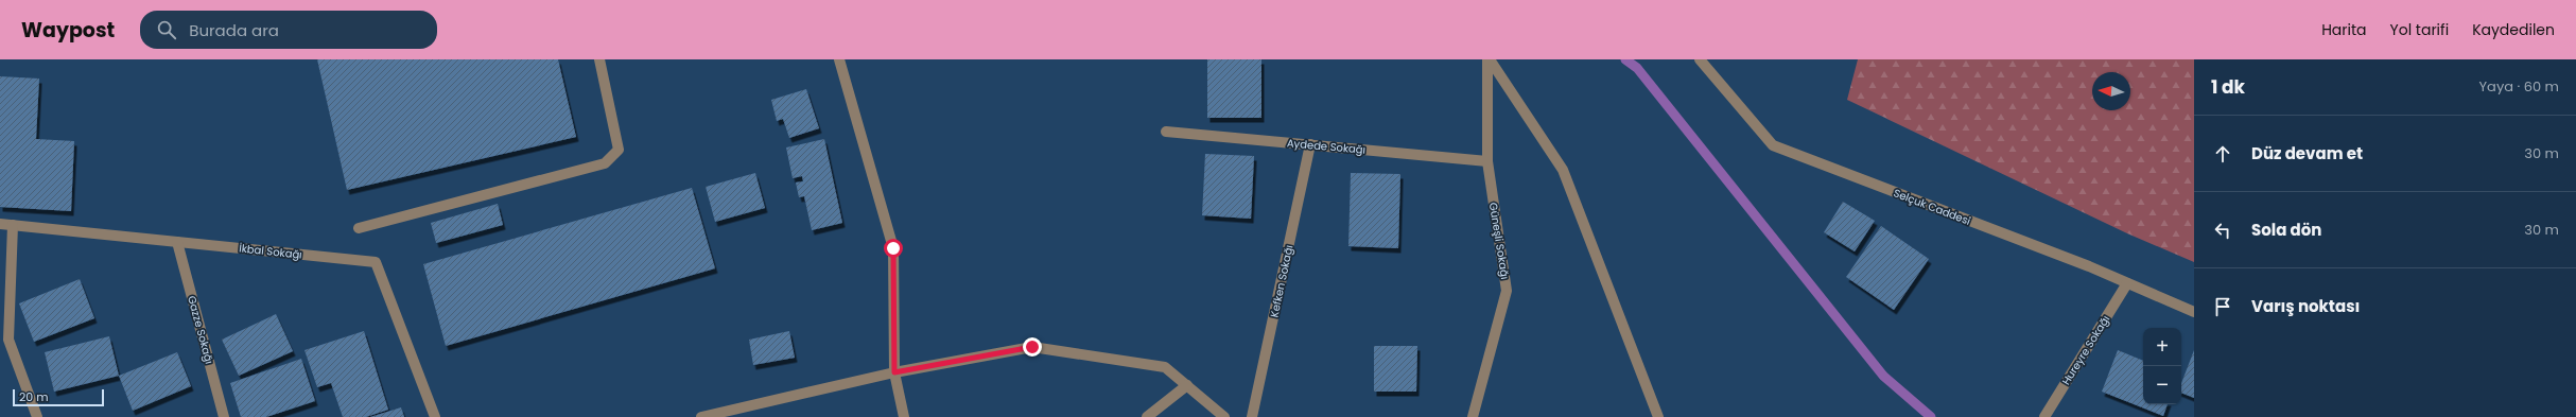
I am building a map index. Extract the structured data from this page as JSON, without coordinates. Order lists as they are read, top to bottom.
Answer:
{
  "streets": {
    "street": [
      "Aydede Sokağı",
      "Selçuk Caddesi",
      "Güneşli Sokağı",
      "İkbal Sokağı",
      "Kefken Sokağı",
      "Gazze Sokağı",
      "Hureyre Sokağı"
    ]
  },
  "crossings": [
    ["Aydede Sokağı", "Güneşli Sokağı"],
    ["Aydede Sokağı", "Kefken Sokağı"],
    ["Selçuk Caddesi", "Hureyre Sokağı"],
    ["İkbal Sokağı", "Gazze Sokağı"]
  ],
  "scale_bar": "20 m",
  "north": "left",
  "page": {
    "header": "Waypost",
    "search": "Burada ara",
    "nav": ["Harita", "Yol tarifi", "Kaydedilen"],
    "heading": ["1 dk", "Yaya · 60 m"],
    "list": [
      ["Düz devam et", "30 m"],
      ["Sola dön", "30 m"],
      "Varış noktası"
    ],
    "map_buttons": ["+", "−"],
    "scale": "20 m"
  }
}
